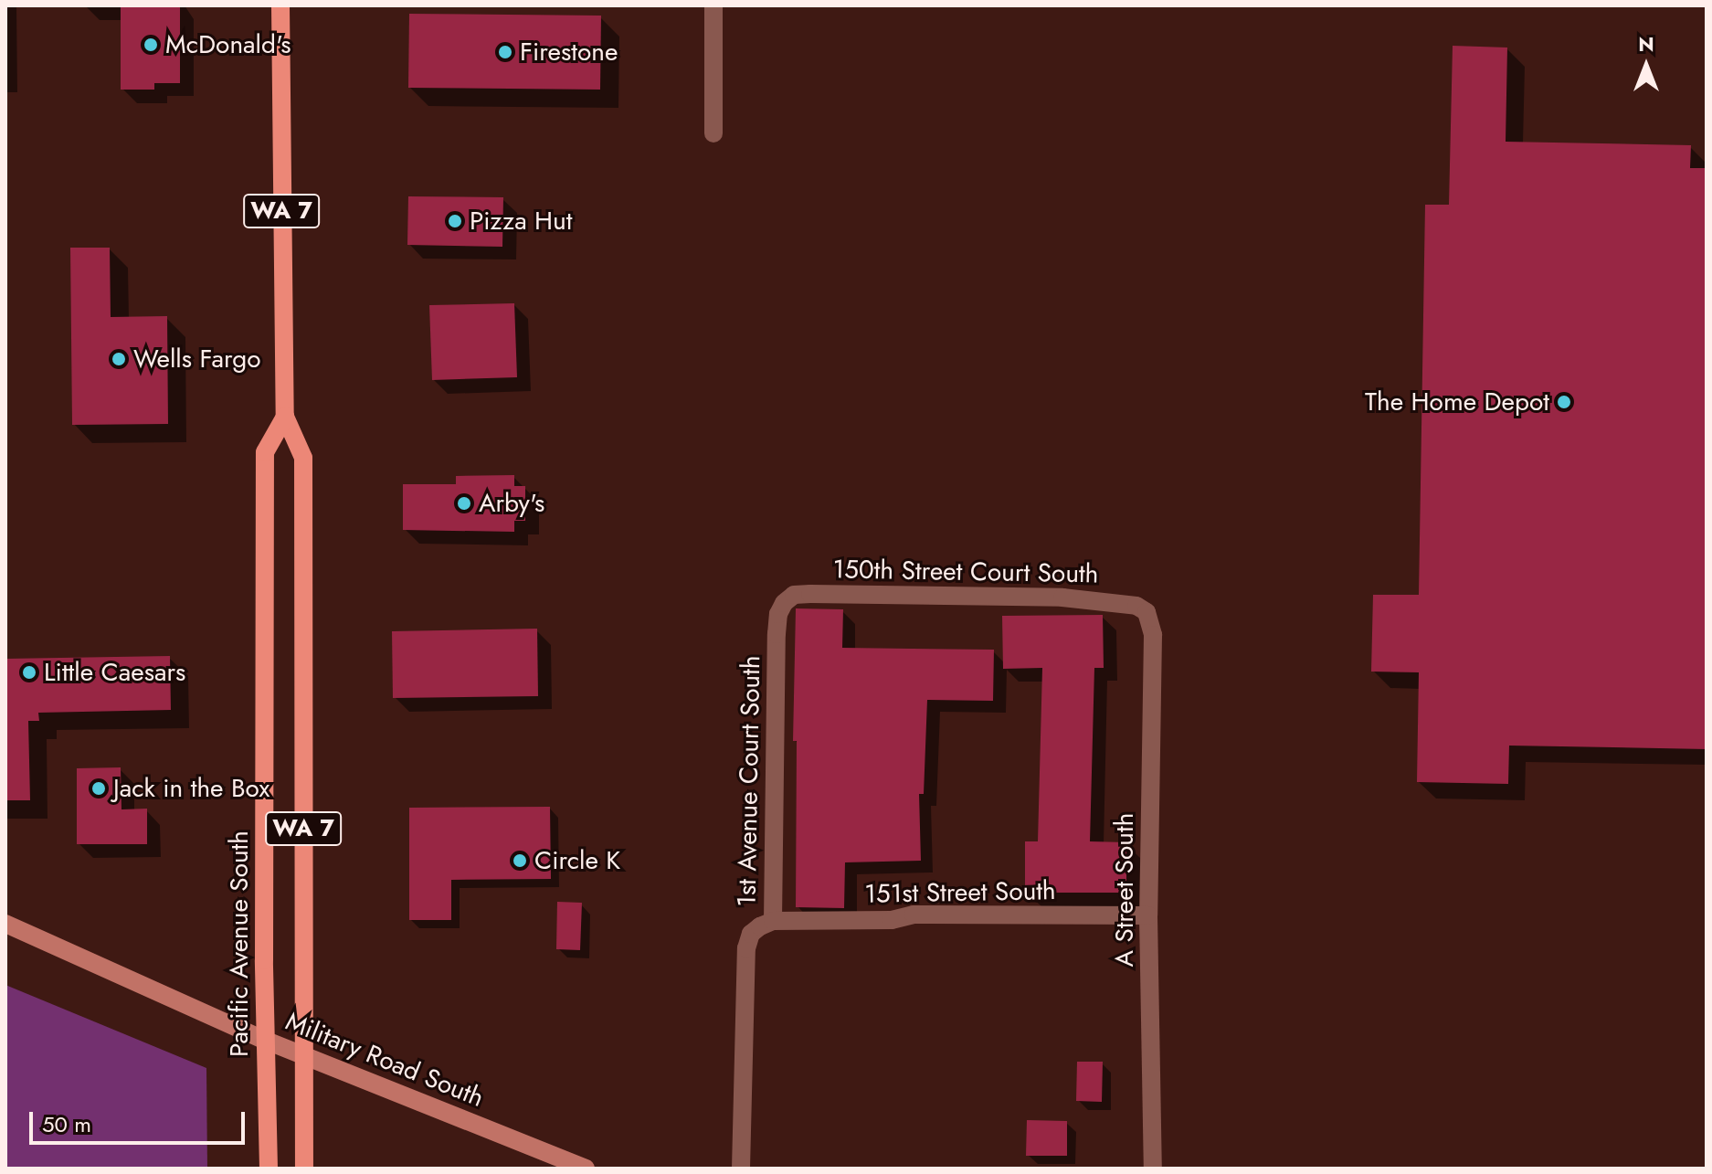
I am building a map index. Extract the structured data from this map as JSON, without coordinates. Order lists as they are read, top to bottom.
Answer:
{
  "streets": {
    "main road": ["WA 7", "Pacific Avenue South", "Military Road South"],
    "street": [
      "150th Street Court South",
      "1st Avenue Court South",
      "A Street South",
      "151st Street South"
    ]
  },
  "crossings": [
    ["WA 7", "Pacific Avenue South"],
    ["WA 7", "Military Road South"],
    ["150th Street Court South", "1st Avenue Court South"],
    ["150th Street Court South", "A Street South"],
    ["1st Avenue Court South", "151st Street South"],
    ["A Street South", "151st Street South"],
    ["Pacific Avenue South", "Military Road South"]
  ],
  "places": [
    "McDonald's",
    "Firestone",
    "Pizza Hut",
    "Wells Fargo",
    "The Home Depot",
    "Arby's",
    "Little Caesars",
    "Jack in the Box",
    "Circle K"
  ],
  "scale_bar": "50 m",
  "north": "top"
}
